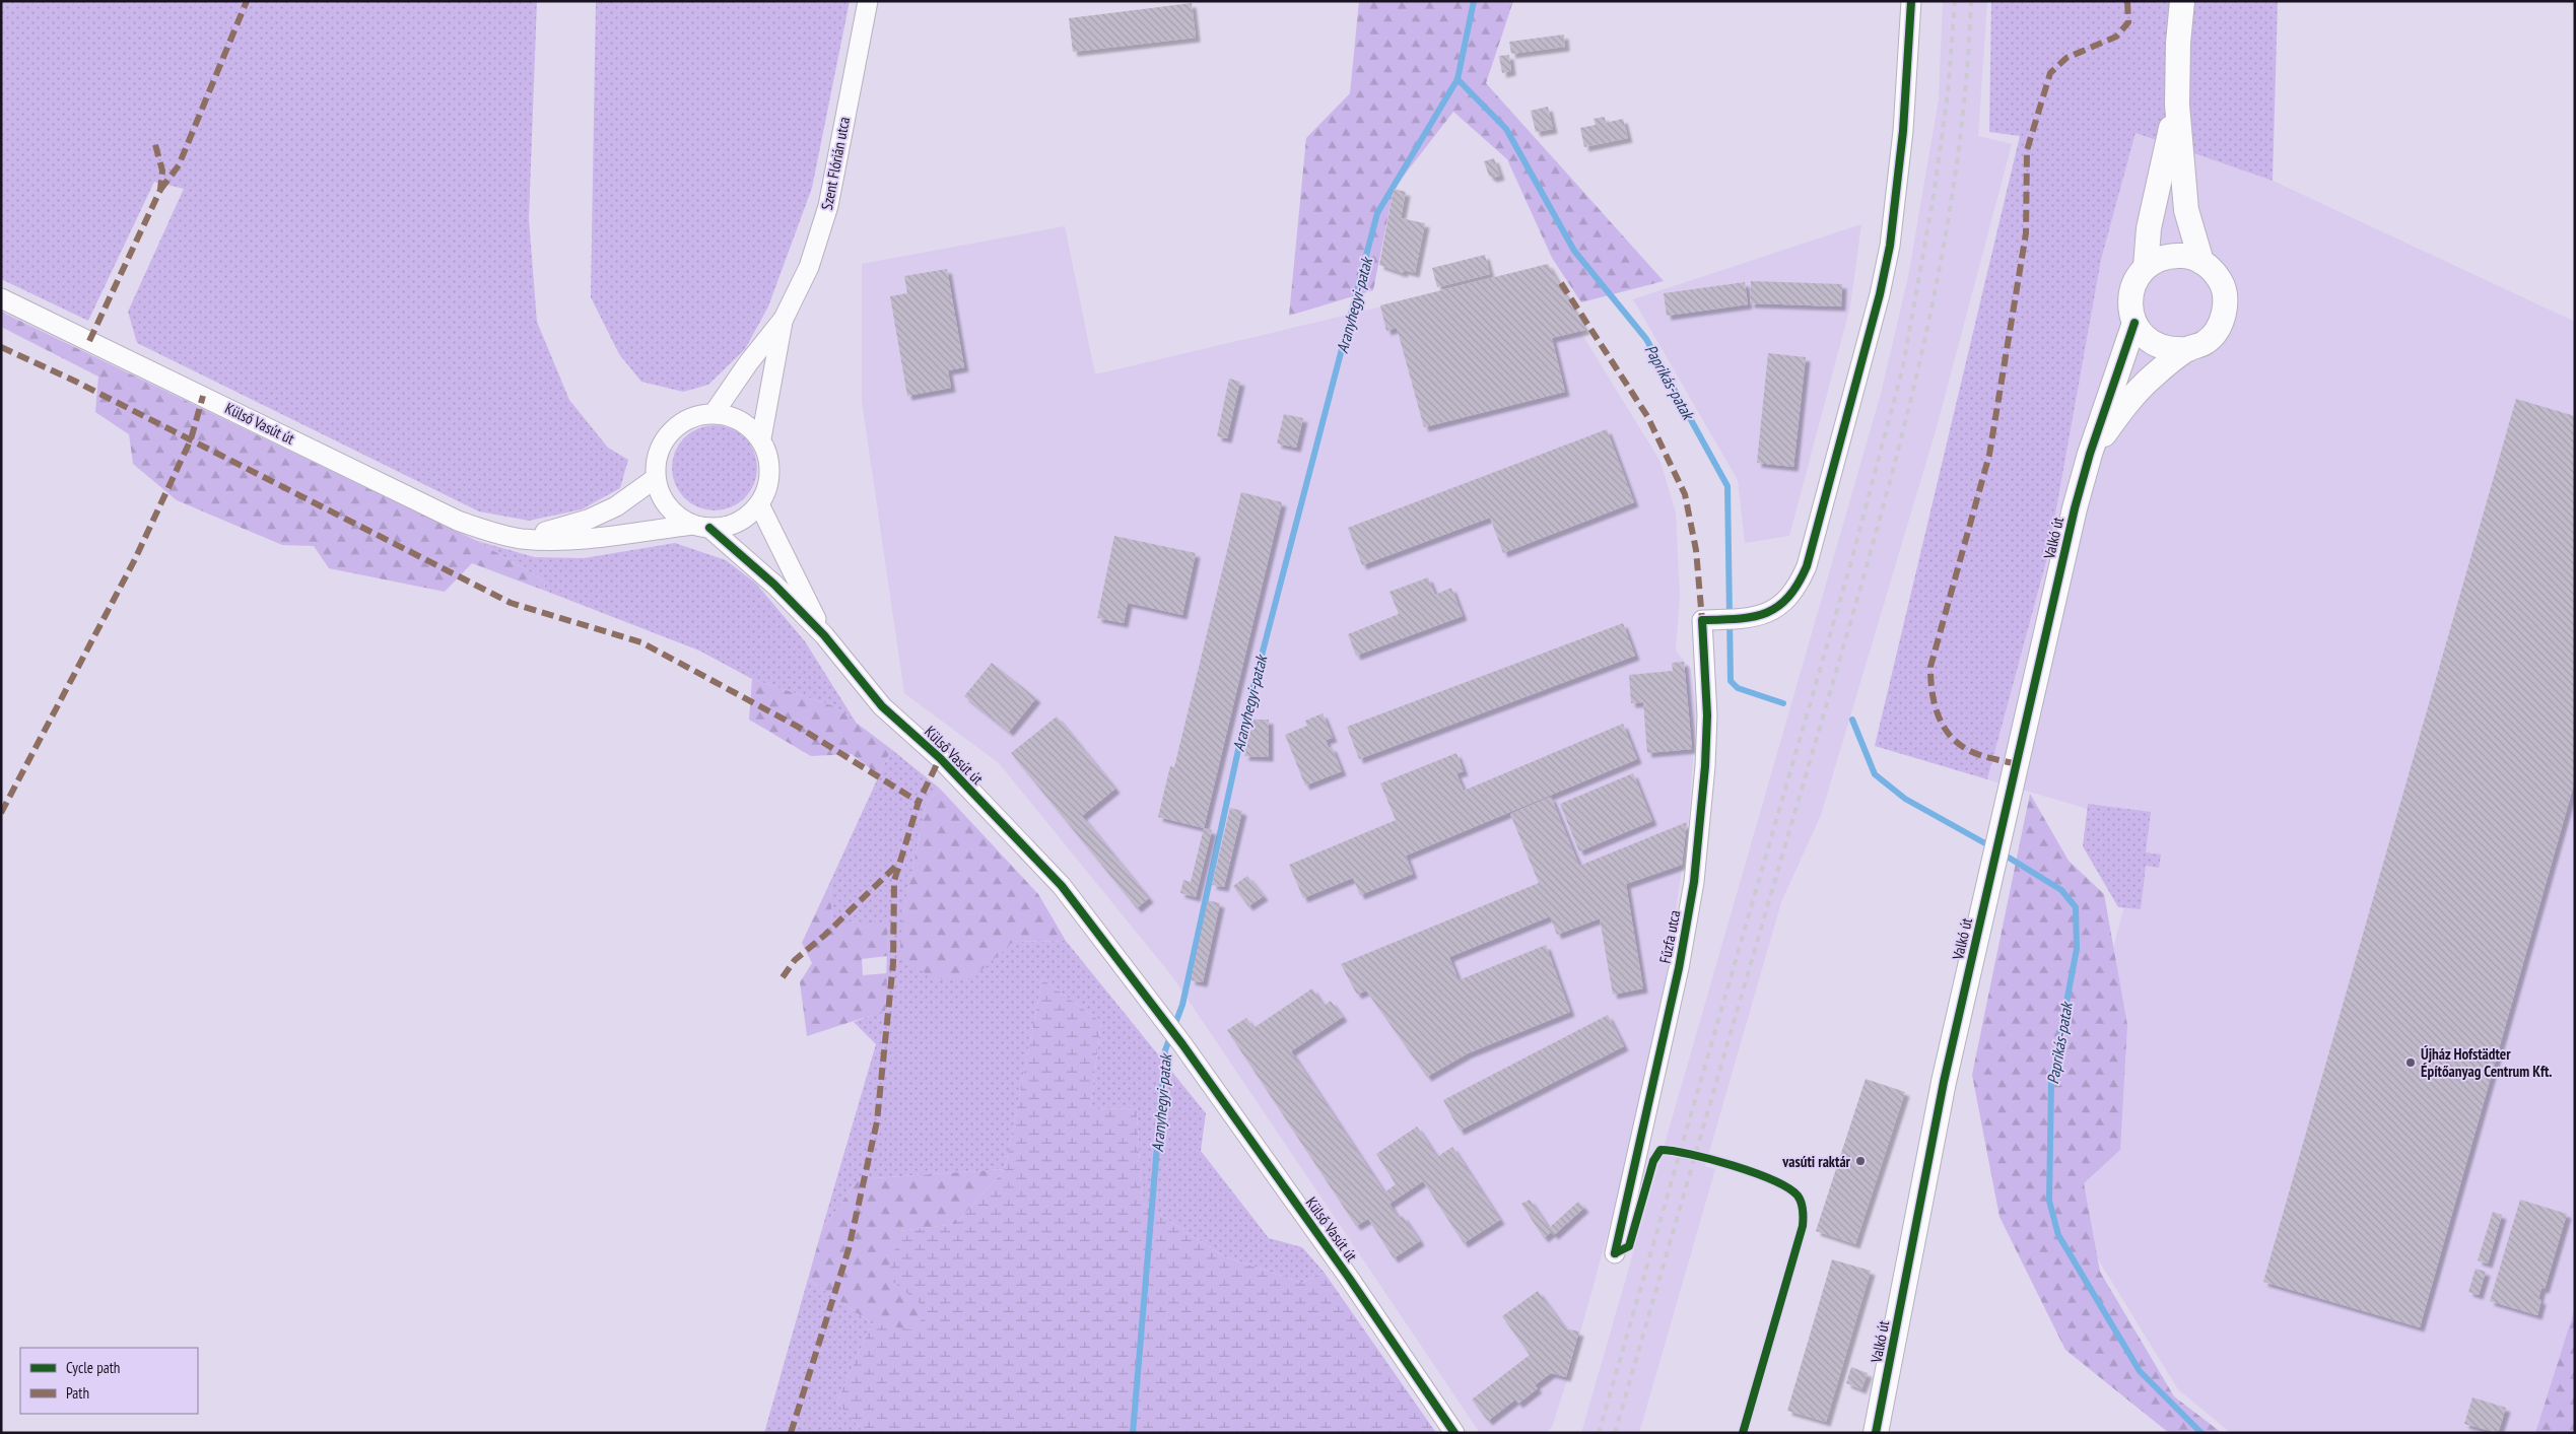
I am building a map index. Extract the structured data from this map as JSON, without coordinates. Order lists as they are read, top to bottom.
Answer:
{
  "streets": {
    "street": [
      "Szent Flórián utca",
      "Külső Vasút út",
      "Valkó út",
      "Fűzfa utca"
    ]
  },
  "crossings": [
    ["Szent Flórián utca", "Külső Vasút út"]
  ],
  "water": ["Aranyhegyi-patak", "Paprikás-patak"],
  "places": ["Újház Hofstädter Építőanyag Centrum Kft.", "vasúti raktár"],
  "legend": ["Cycle path", "Path"]
}
